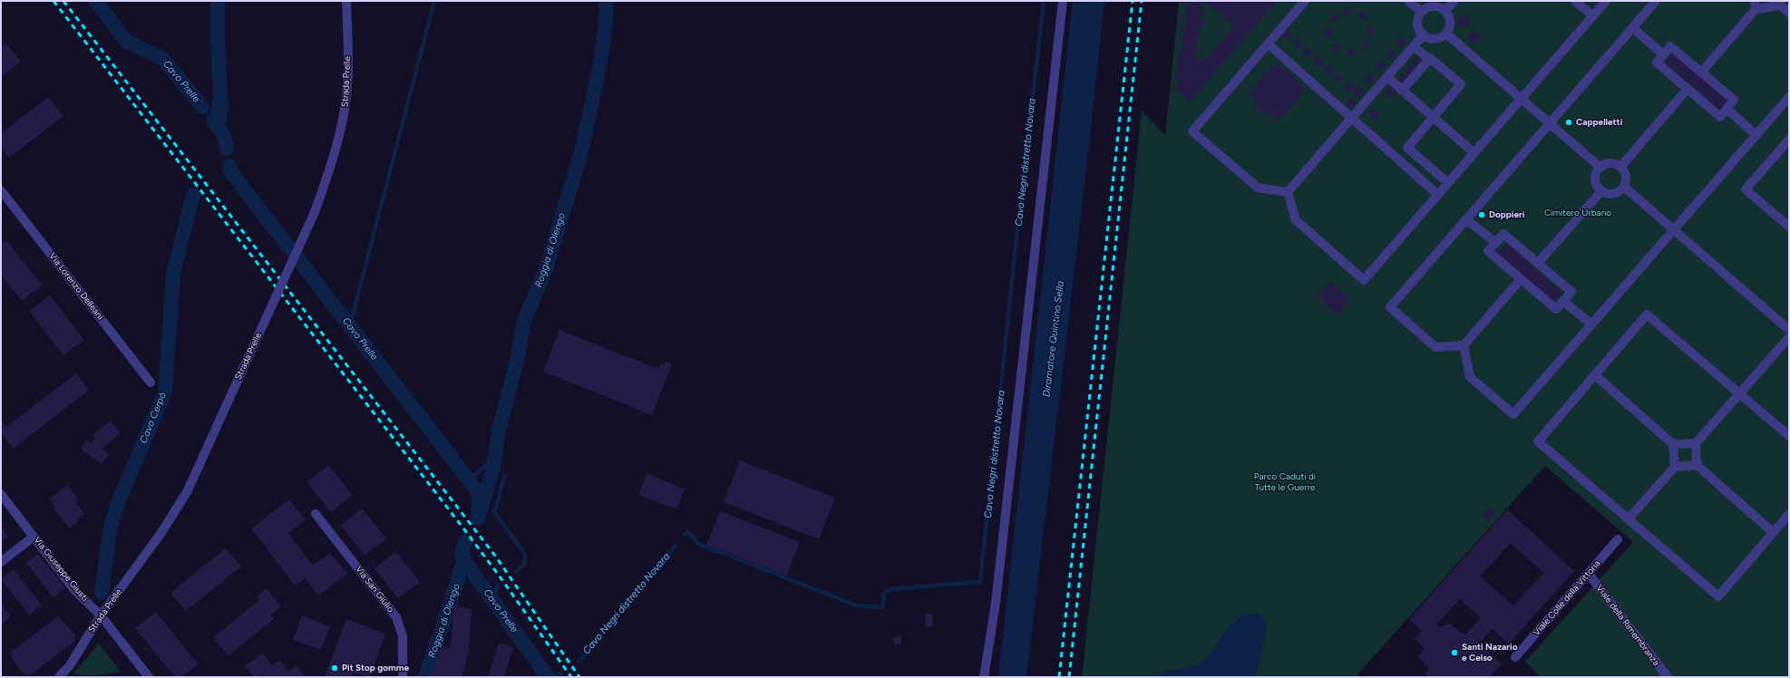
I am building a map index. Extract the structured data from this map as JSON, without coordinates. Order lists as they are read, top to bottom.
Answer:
{
  "streets": {
    "street": [
      "Strada Prelle",
      "Via Lorenzo Delleani",
      "Via Giuseppe Giusti",
      "Via San Giulio",
      "Viale Colle della Vittoria",
      "Viale della Rimembranza"
    ]
  },
  "crossings": [
    ["Strada Prelle", "Via Giuseppe Giusti"],
    ["Viale Colle della Vittoria", "Viale della Rimembranza"]
  ],
  "water": [
    "Cavo Prelle",
    "Cavo Negri distretto Novara",
    "Roggia di Olengo",
    "Diramatore Quintino Sella",
    "Cavo Cerpò"
  ],
  "parks": ["Cimitero Urbano", "Parco Caduti di Tutte le Guerre"],
  "places": [
    "Cappelletti",
    "Doppieri",
    "Santi Nazario e Celso",
    "Pit Stop gomme"
  ]
}
